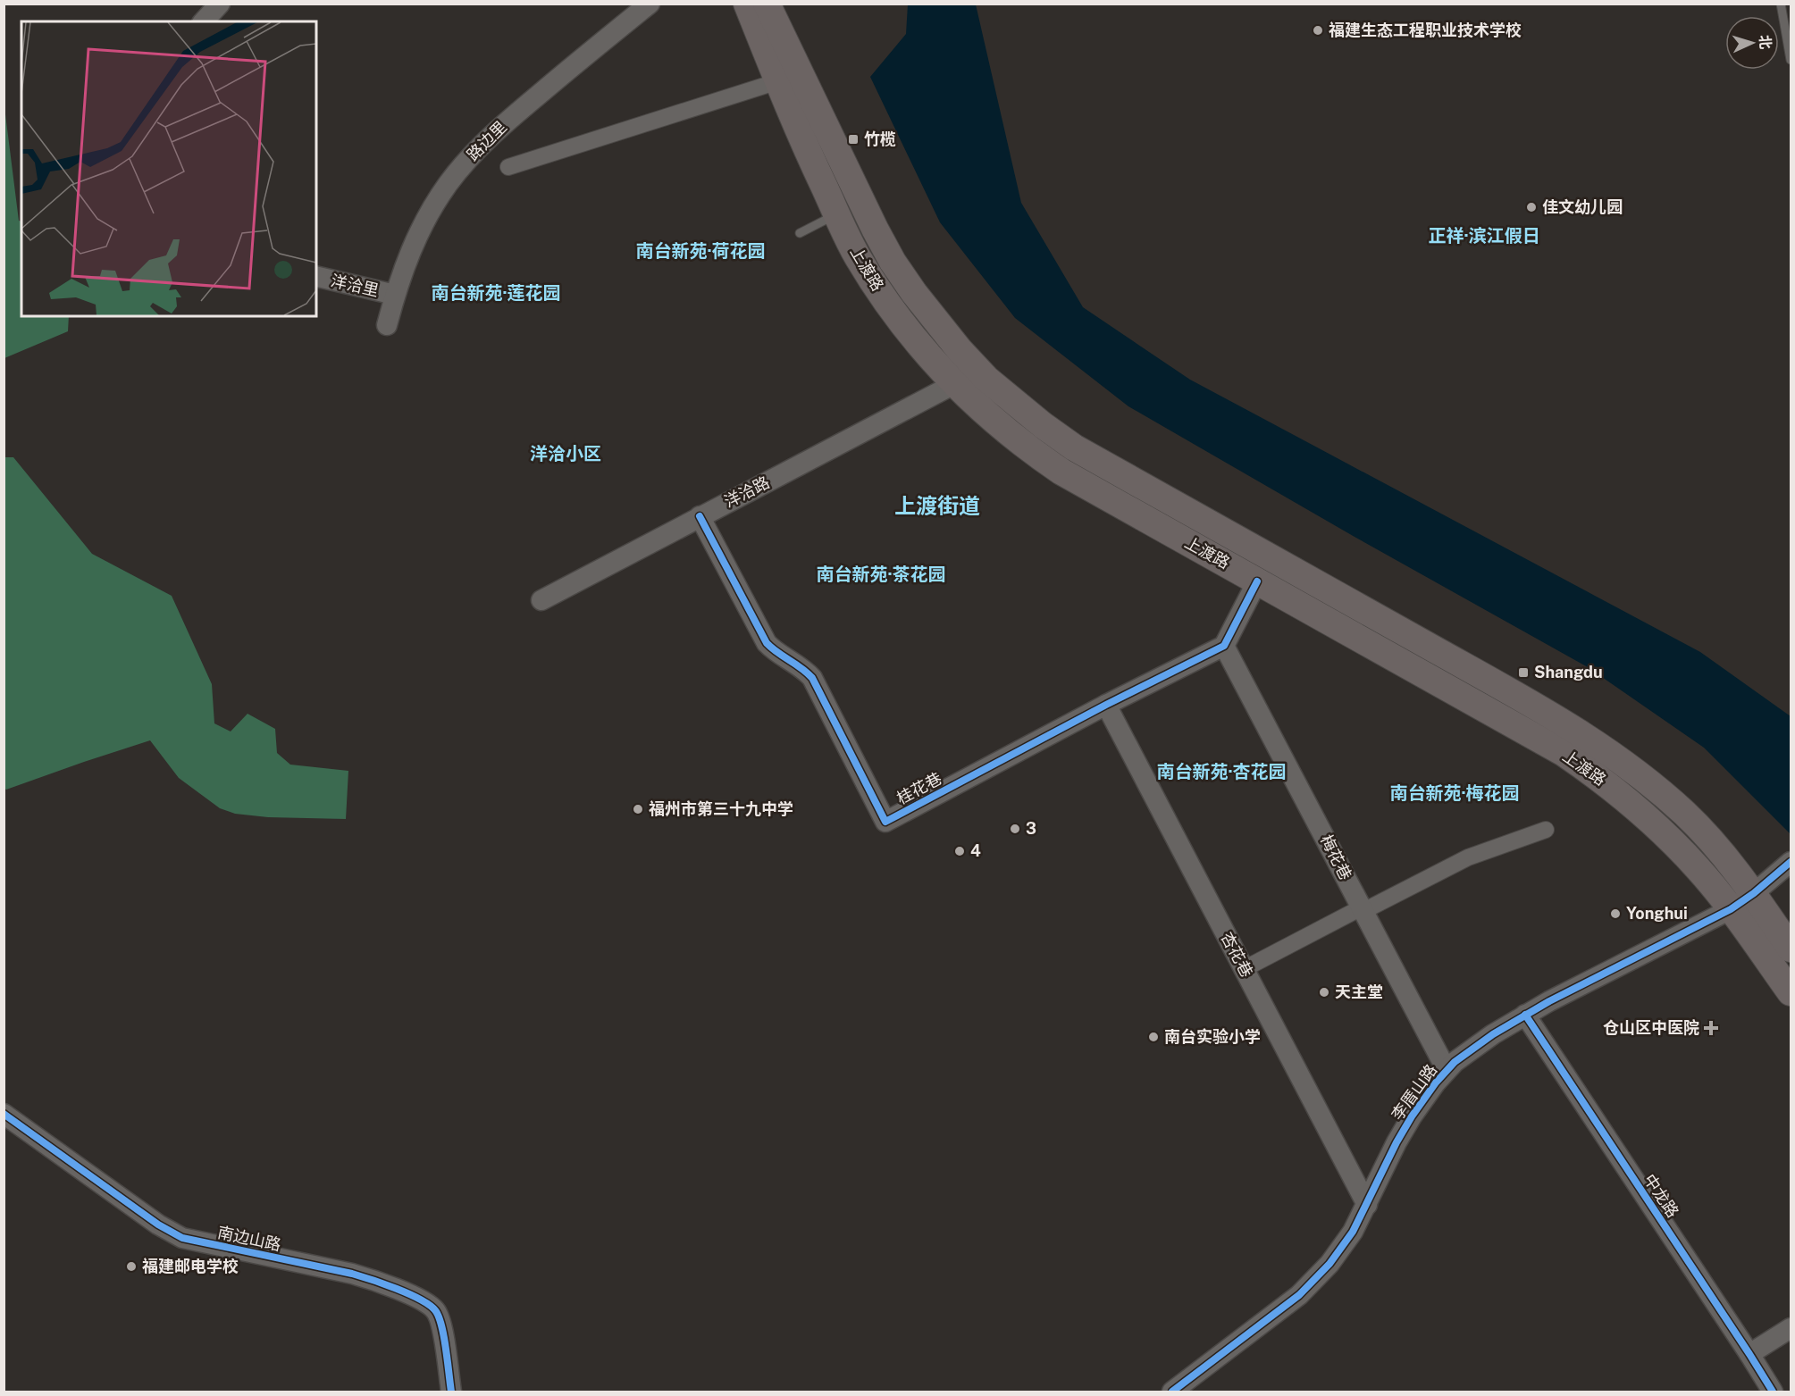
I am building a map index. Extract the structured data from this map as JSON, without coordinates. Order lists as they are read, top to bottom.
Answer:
{
  "streets": {
    "main road": ["上渡路"],
    "street": [
      "路边里",
      "洋洽里",
      "洋洽路",
      "桂花巷",
      "梅花巷",
      "杏花巷",
      "李厝山路",
      "中龙路",
      "南边山路"
    ]
  },
  "crossings": [
    ["路边里", "洋洽里"],
    ["上渡路", "洋洽路"],
    ["上渡路", "李厝山路"],
    ["洋洽路", "桂花巷"],
    ["桂花巷", "梅花巷"],
    ["桂花巷", "杏花巷"],
    ["梅花巷", "李厝山路"],
    ["杏花巷", "李厝山路"],
    ["李厝山路", "中龙路"]
  ],
  "districts": [
    "正祥·滨江假日",
    "南台新苑·荷花园",
    "南台新苑·莲花园",
    "洋洽小区",
    "上渡街道",
    "南台新苑·茶花园",
    "南台新苑·杏花园",
    "南台新苑·梅花园"
  ],
  "places": {
    "other": [
      "福建生态工程职业技术学校",
      "佳文幼儿园",
      "福州市第三十九中学",
      "3",
      "4",
      "Yonghui",
      "天主堂",
      "南台实验小学",
      "福建邮电学校"
    ],
    "transit": ["竹榄", "Shangdu"],
    "health": ["仓山区中医院"]
  },
  "north": "right"
}
